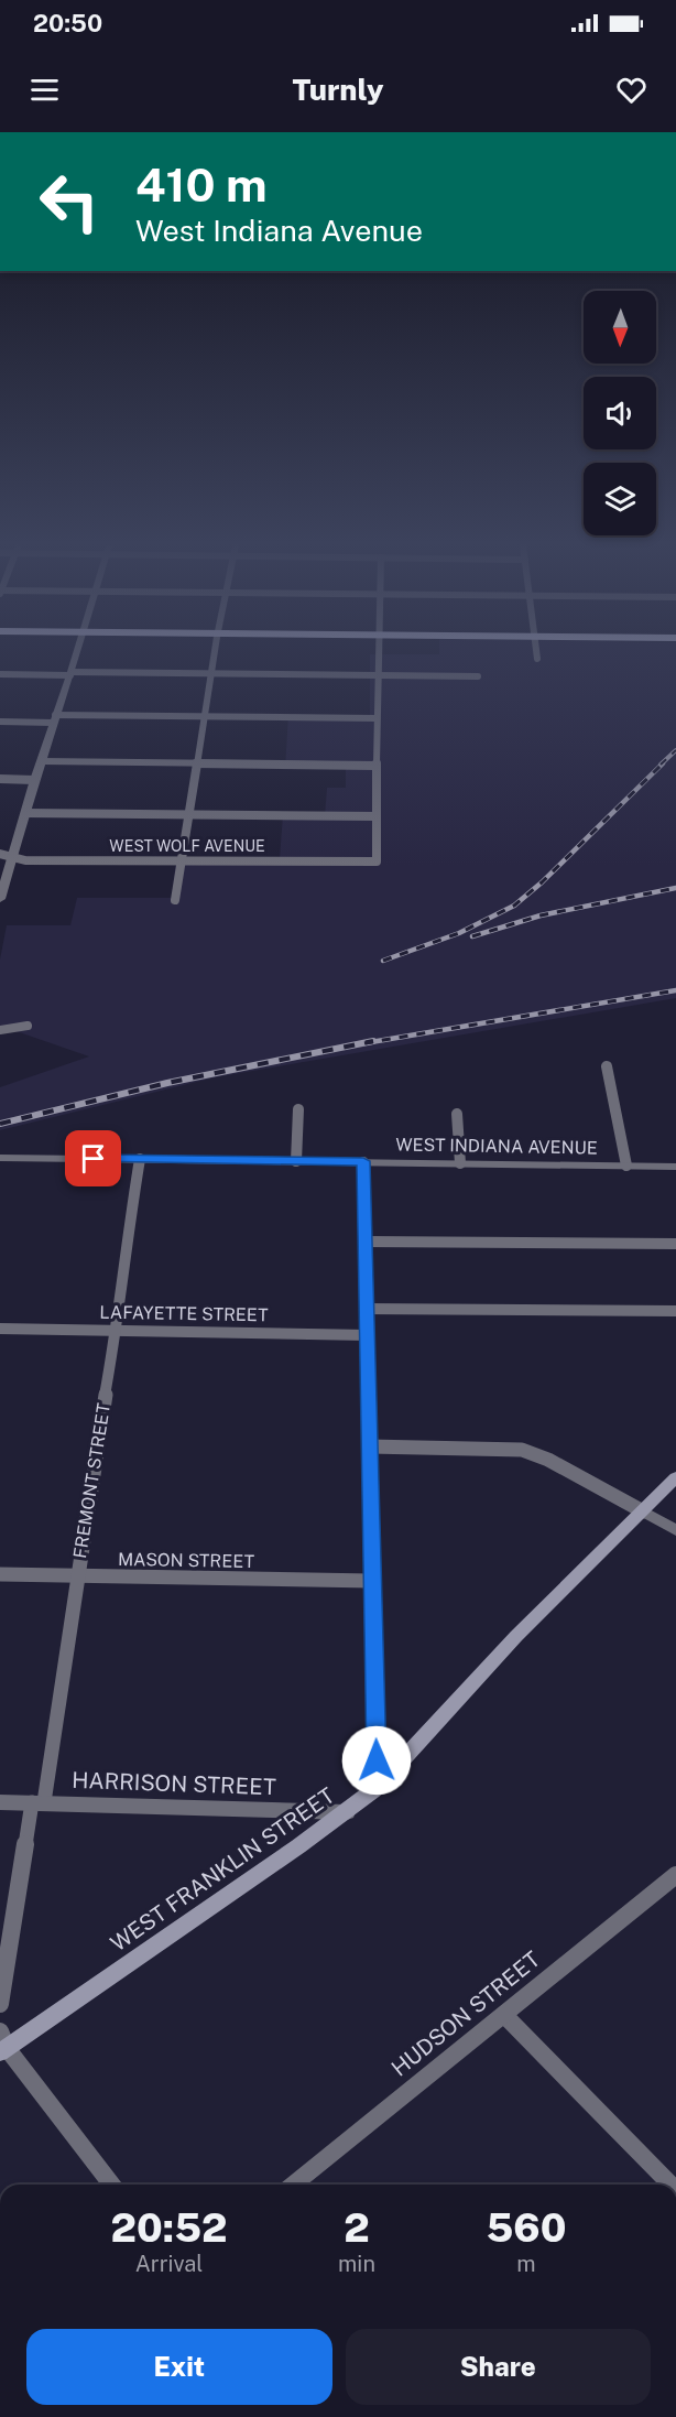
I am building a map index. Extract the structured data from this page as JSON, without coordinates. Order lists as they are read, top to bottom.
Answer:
{
  "streets": {
    "main road": ["WEST FRANKLIN STREET"],
    "street": [
      "WEST WOLF AVENUE",
      "WEST INDIANA AVENUE",
      "LAFAYETTE STREET",
      "FREMONT STREET",
      "MASON STREET",
      "HARRISON STREET",
      "HUDSON STREET"
    ]
  },
  "crossings": [
    ["WEST INDIANA AVENUE", "FREMONT STREET"],
    ["LAFAYETTE STREET", "FREMONT STREET"],
    ["FREMONT STREET", "MASON STREET"],
    ["FREMONT STREET", "HARRISON STREET"],
    ["HARRISON STREET", "WEST FRANKLIN STREET"]
  ],
  "north": "bottom",
  "page": {
    "status": "20:50",
    "header": "Turnly",
    "turn": ["410 m", "West Indiana Avenue"],
    "eta": [
      "20:52",
      "Arrival",
      "2",
      "min",
      "560",
      "m"
    ],
    "buttons": ["Exit", "Share"]
  }
}
